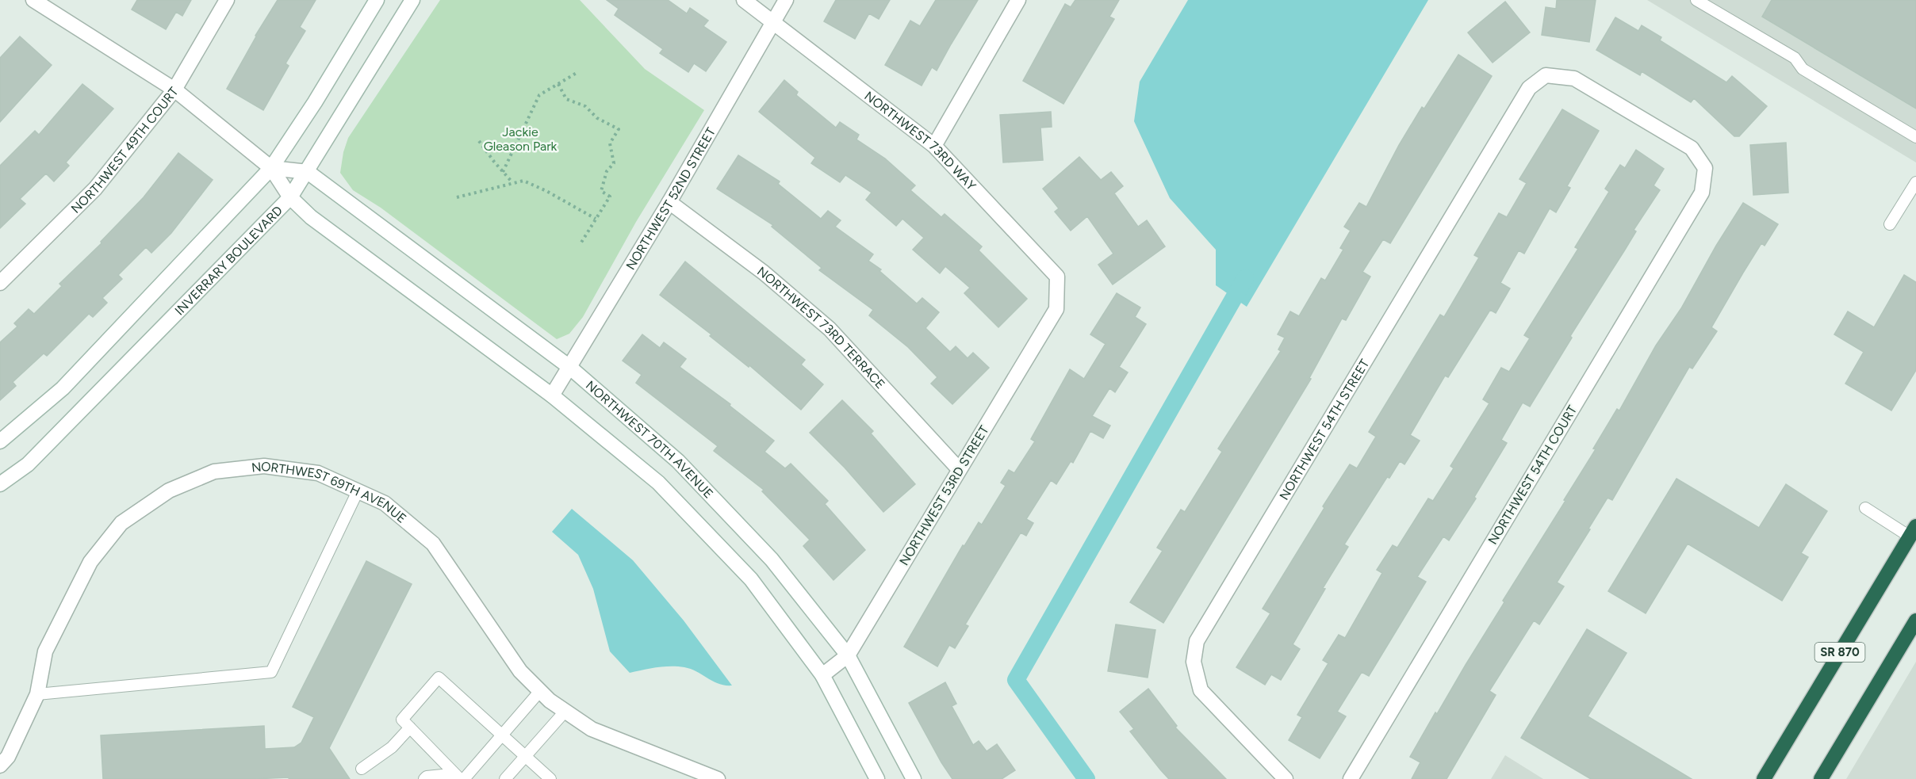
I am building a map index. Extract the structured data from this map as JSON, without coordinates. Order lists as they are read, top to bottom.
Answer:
{
  "streets": {
    "highway": ["SR 870"],
    "street": [
      "NORTHWEST 73RD WAY",
      "NORTHWEST 49TH COURT",
      "NORTHWEST 52ND STREET",
      "INVERRARY BOULEVARD",
      "NORTHWEST 73RD TERRACE",
      "NORTHWEST 54TH STREET",
      "NORTHWEST 70TH AVENUE",
      "NORTHWEST 54TH COURT",
      "NORTHWEST 53RD STREET",
      "NORTHWEST 69TH AVENUE"
    ]
  },
  "crossings": [
    ["NORTHWEST 73RD WAY", "NORTHWEST 52ND STREET"],
    ["NORTHWEST 73RD WAY", "NORTHWEST 53RD STREET"],
    ["NORTHWEST 52ND STREET", "NORTHWEST 73RD TERRACE"],
    ["NORTHWEST 52ND STREET", "NORTHWEST 70TH AVENUE"],
    ["INVERRARY BOULEVARD", "NORTHWEST 70TH AVENUE"],
    ["NORTHWEST 73RD TERRACE", "NORTHWEST 53RD STREET"],
    ["NORTHWEST 54TH STREET", "NORTHWEST 54TH COURT"],
    ["NORTHWEST 70TH AVENUE", "NORTHWEST 53RD STREET"]
  ],
  "parks": ["Jackie Gleason Park"]
}
